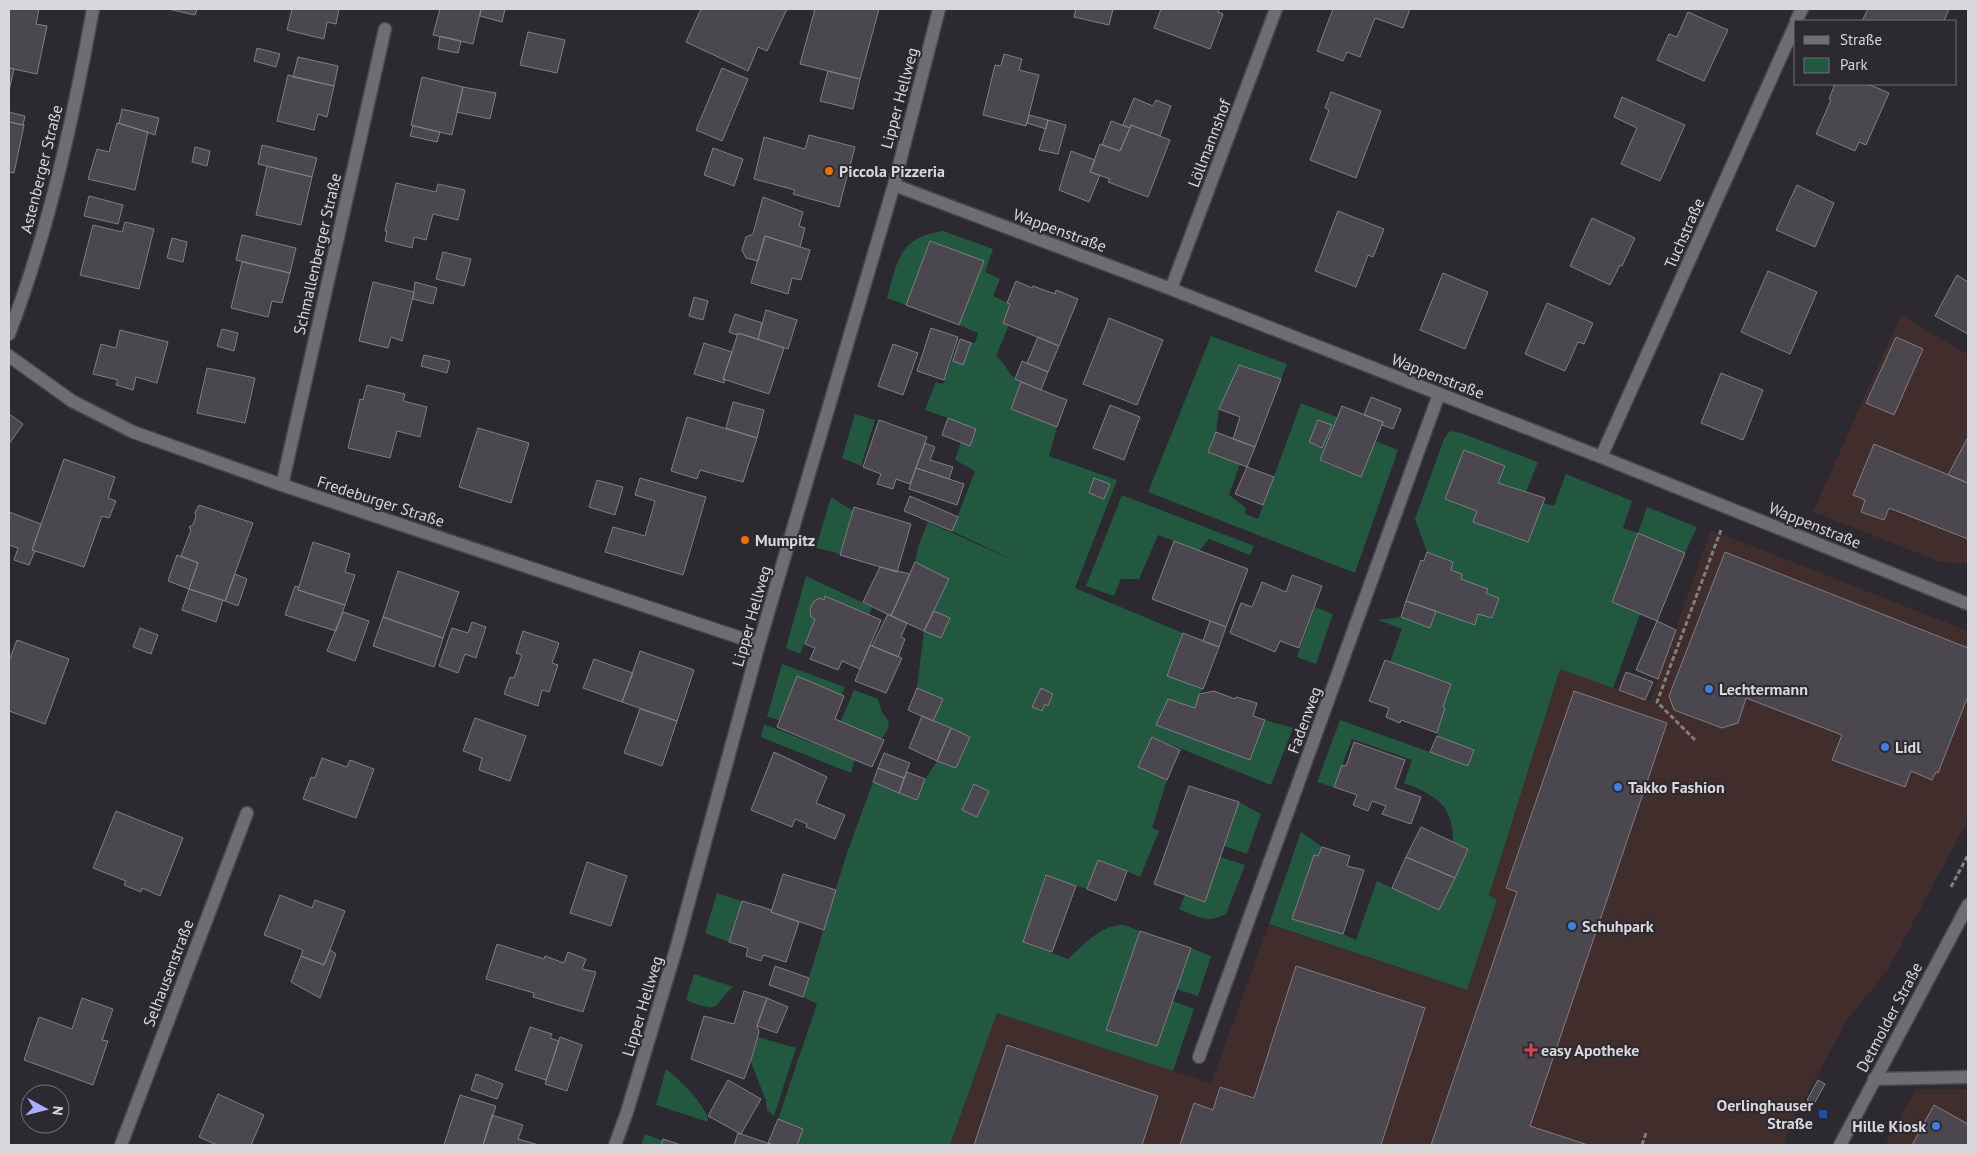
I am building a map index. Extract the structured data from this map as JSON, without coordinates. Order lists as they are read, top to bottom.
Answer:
{
  "streets": {
    "street": [
      "Lipper Hellweg",
      "Löllmannshof",
      "Astenberger Straße",
      "Wappenstraße",
      "Tuchstraße",
      "Schmallenberger Straße",
      "Fredeburger Straße",
      "Fadenweg",
      "Selhausenstraße",
      "Detmolder Straße"
    ]
  },
  "crossings": [
    ["Lipper Hellweg", "Wappenstraße"],
    ["Lipper Hellweg", "Fredeburger Straße"],
    ["Löllmannshof", "Wappenstraße"],
    ["Wappenstraße", "Tuchstraße"],
    ["Wappenstraße", "Fadenweg"],
    ["Schmallenberger Straße", "Fredeburger Straße"]
  ],
  "places": {
    "other": [
      "Piccola Pizzeria",
      "Mumpitz",
      "Lechtermann",
      "Lidl",
      "Takko Fashion",
      "Schuhpark",
      "Hille Kiosk"
    ],
    "health": ["easy Apotheke"],
    "transit": ["Oerlinghauser Straße"]
  },
  "legend": ["Straße", "Park"],
  "north": "right"
}
